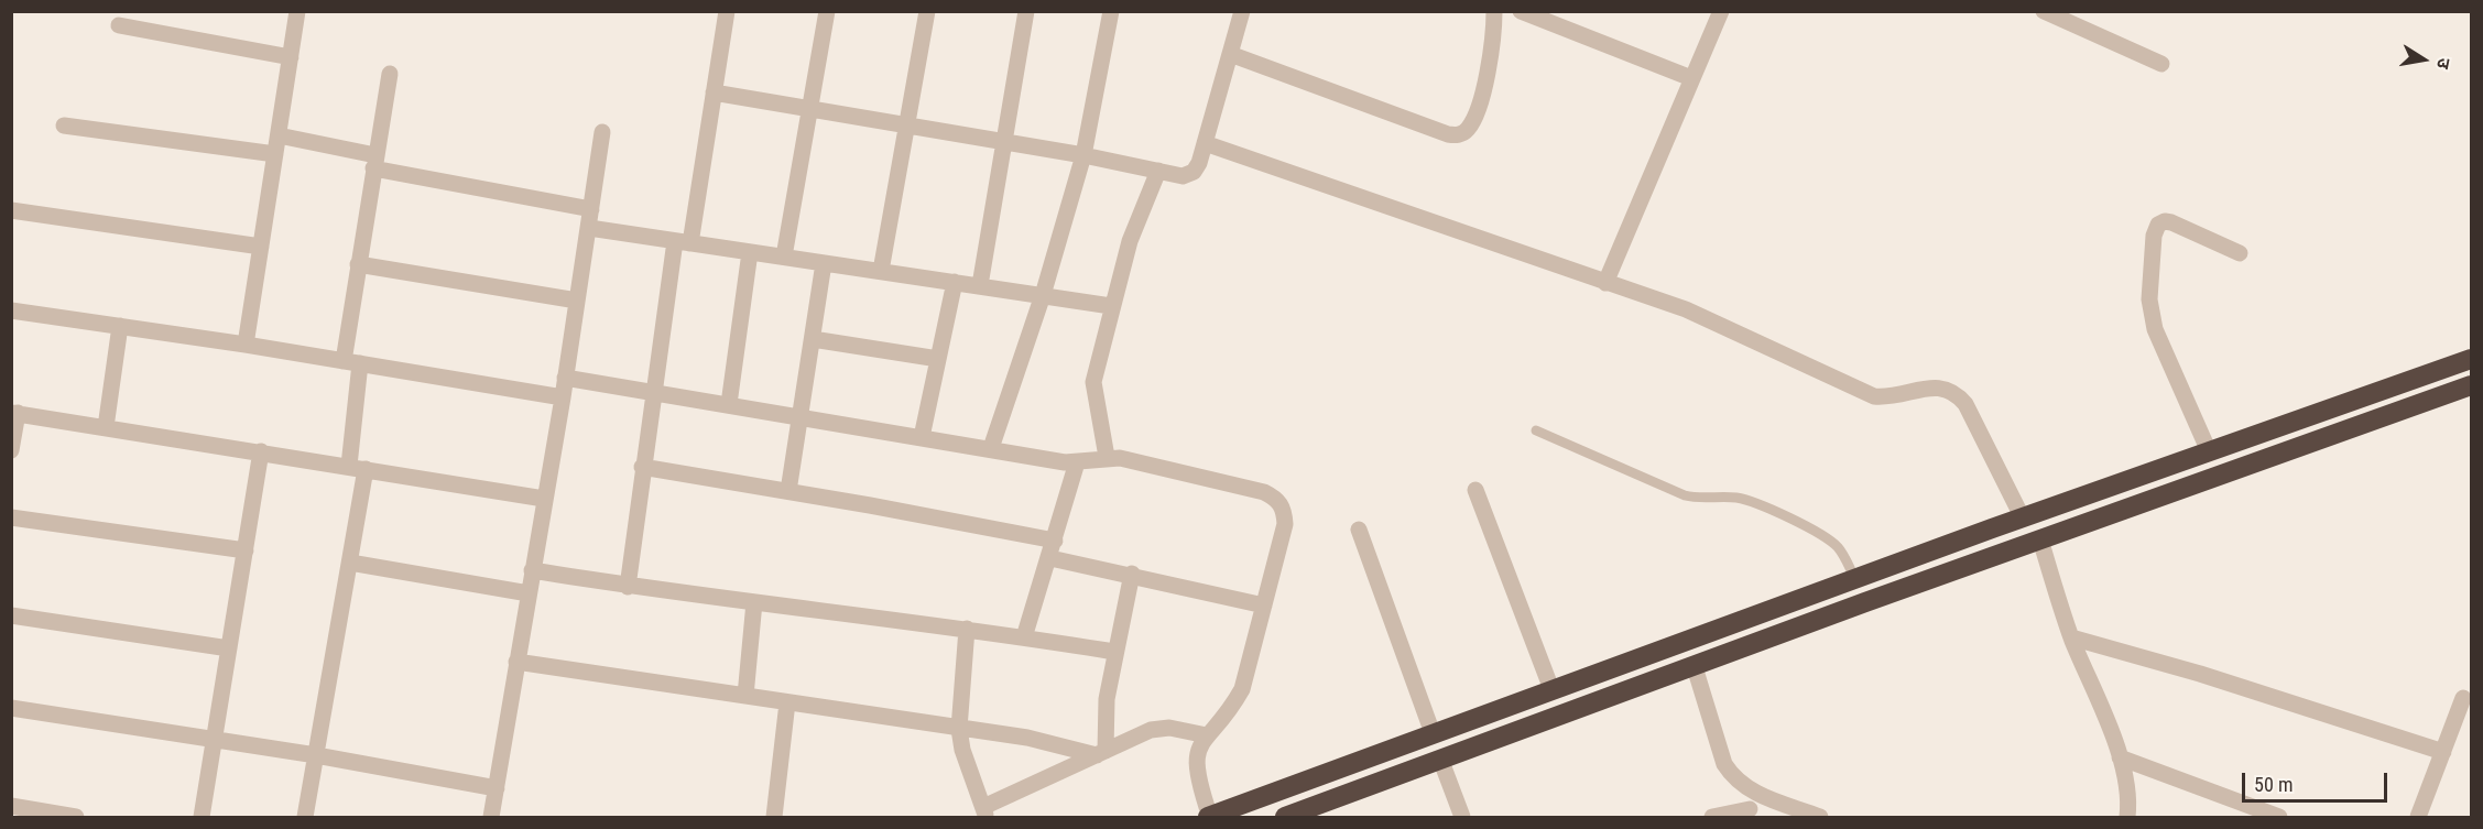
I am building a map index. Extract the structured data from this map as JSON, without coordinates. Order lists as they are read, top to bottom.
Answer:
{
  "scale_bar": "50 m",
  "north": "right"
}
